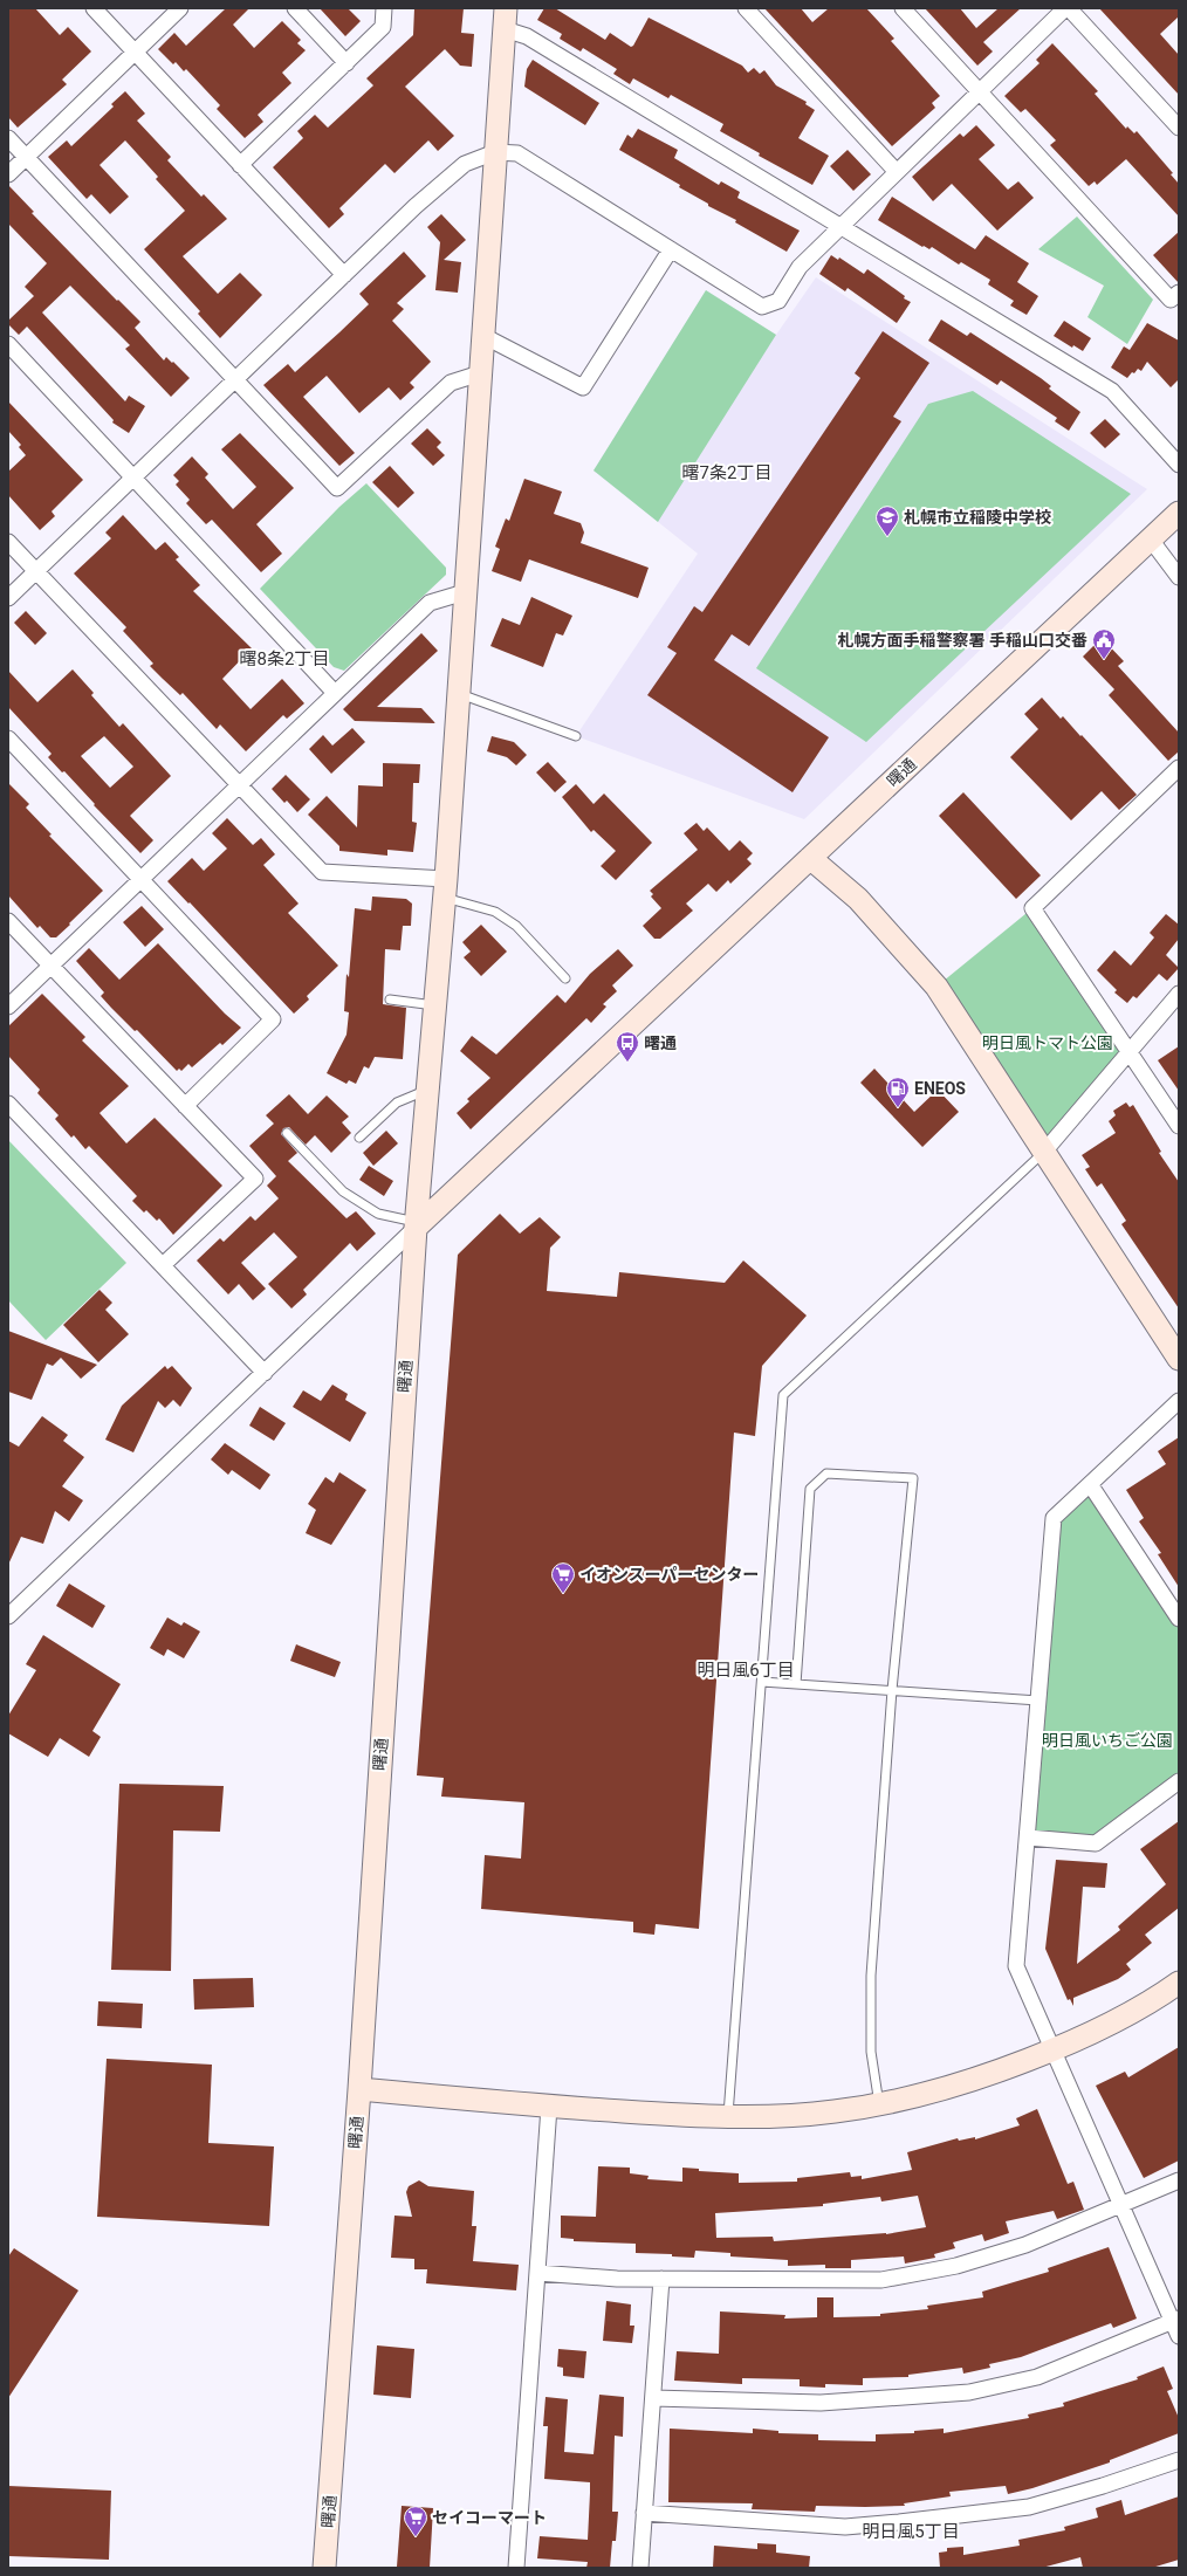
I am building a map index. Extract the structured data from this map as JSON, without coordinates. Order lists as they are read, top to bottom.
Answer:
{
  "streets": {
    "street": ["曙通"]
  },
  "districts": [
    "曙7条2丁目",
    "曙8条2丁目",
    "明日風6丁目",
    "明日風5丁目"
  ],
  "parks": ["明日風トマト公園", "明日風いちご公園"],
  "places": {
    "school or university": ["札幌市立稲陵中学校"],
    "public building": ["札幌方面手稲警察署 手稲山口交番"],
    "bus stop": ["曙通"],
    "fuel station": ["ENEOS"],
    "supermarket": ["イオンスーパーセンター", "セイコーマート"]
  }
}
